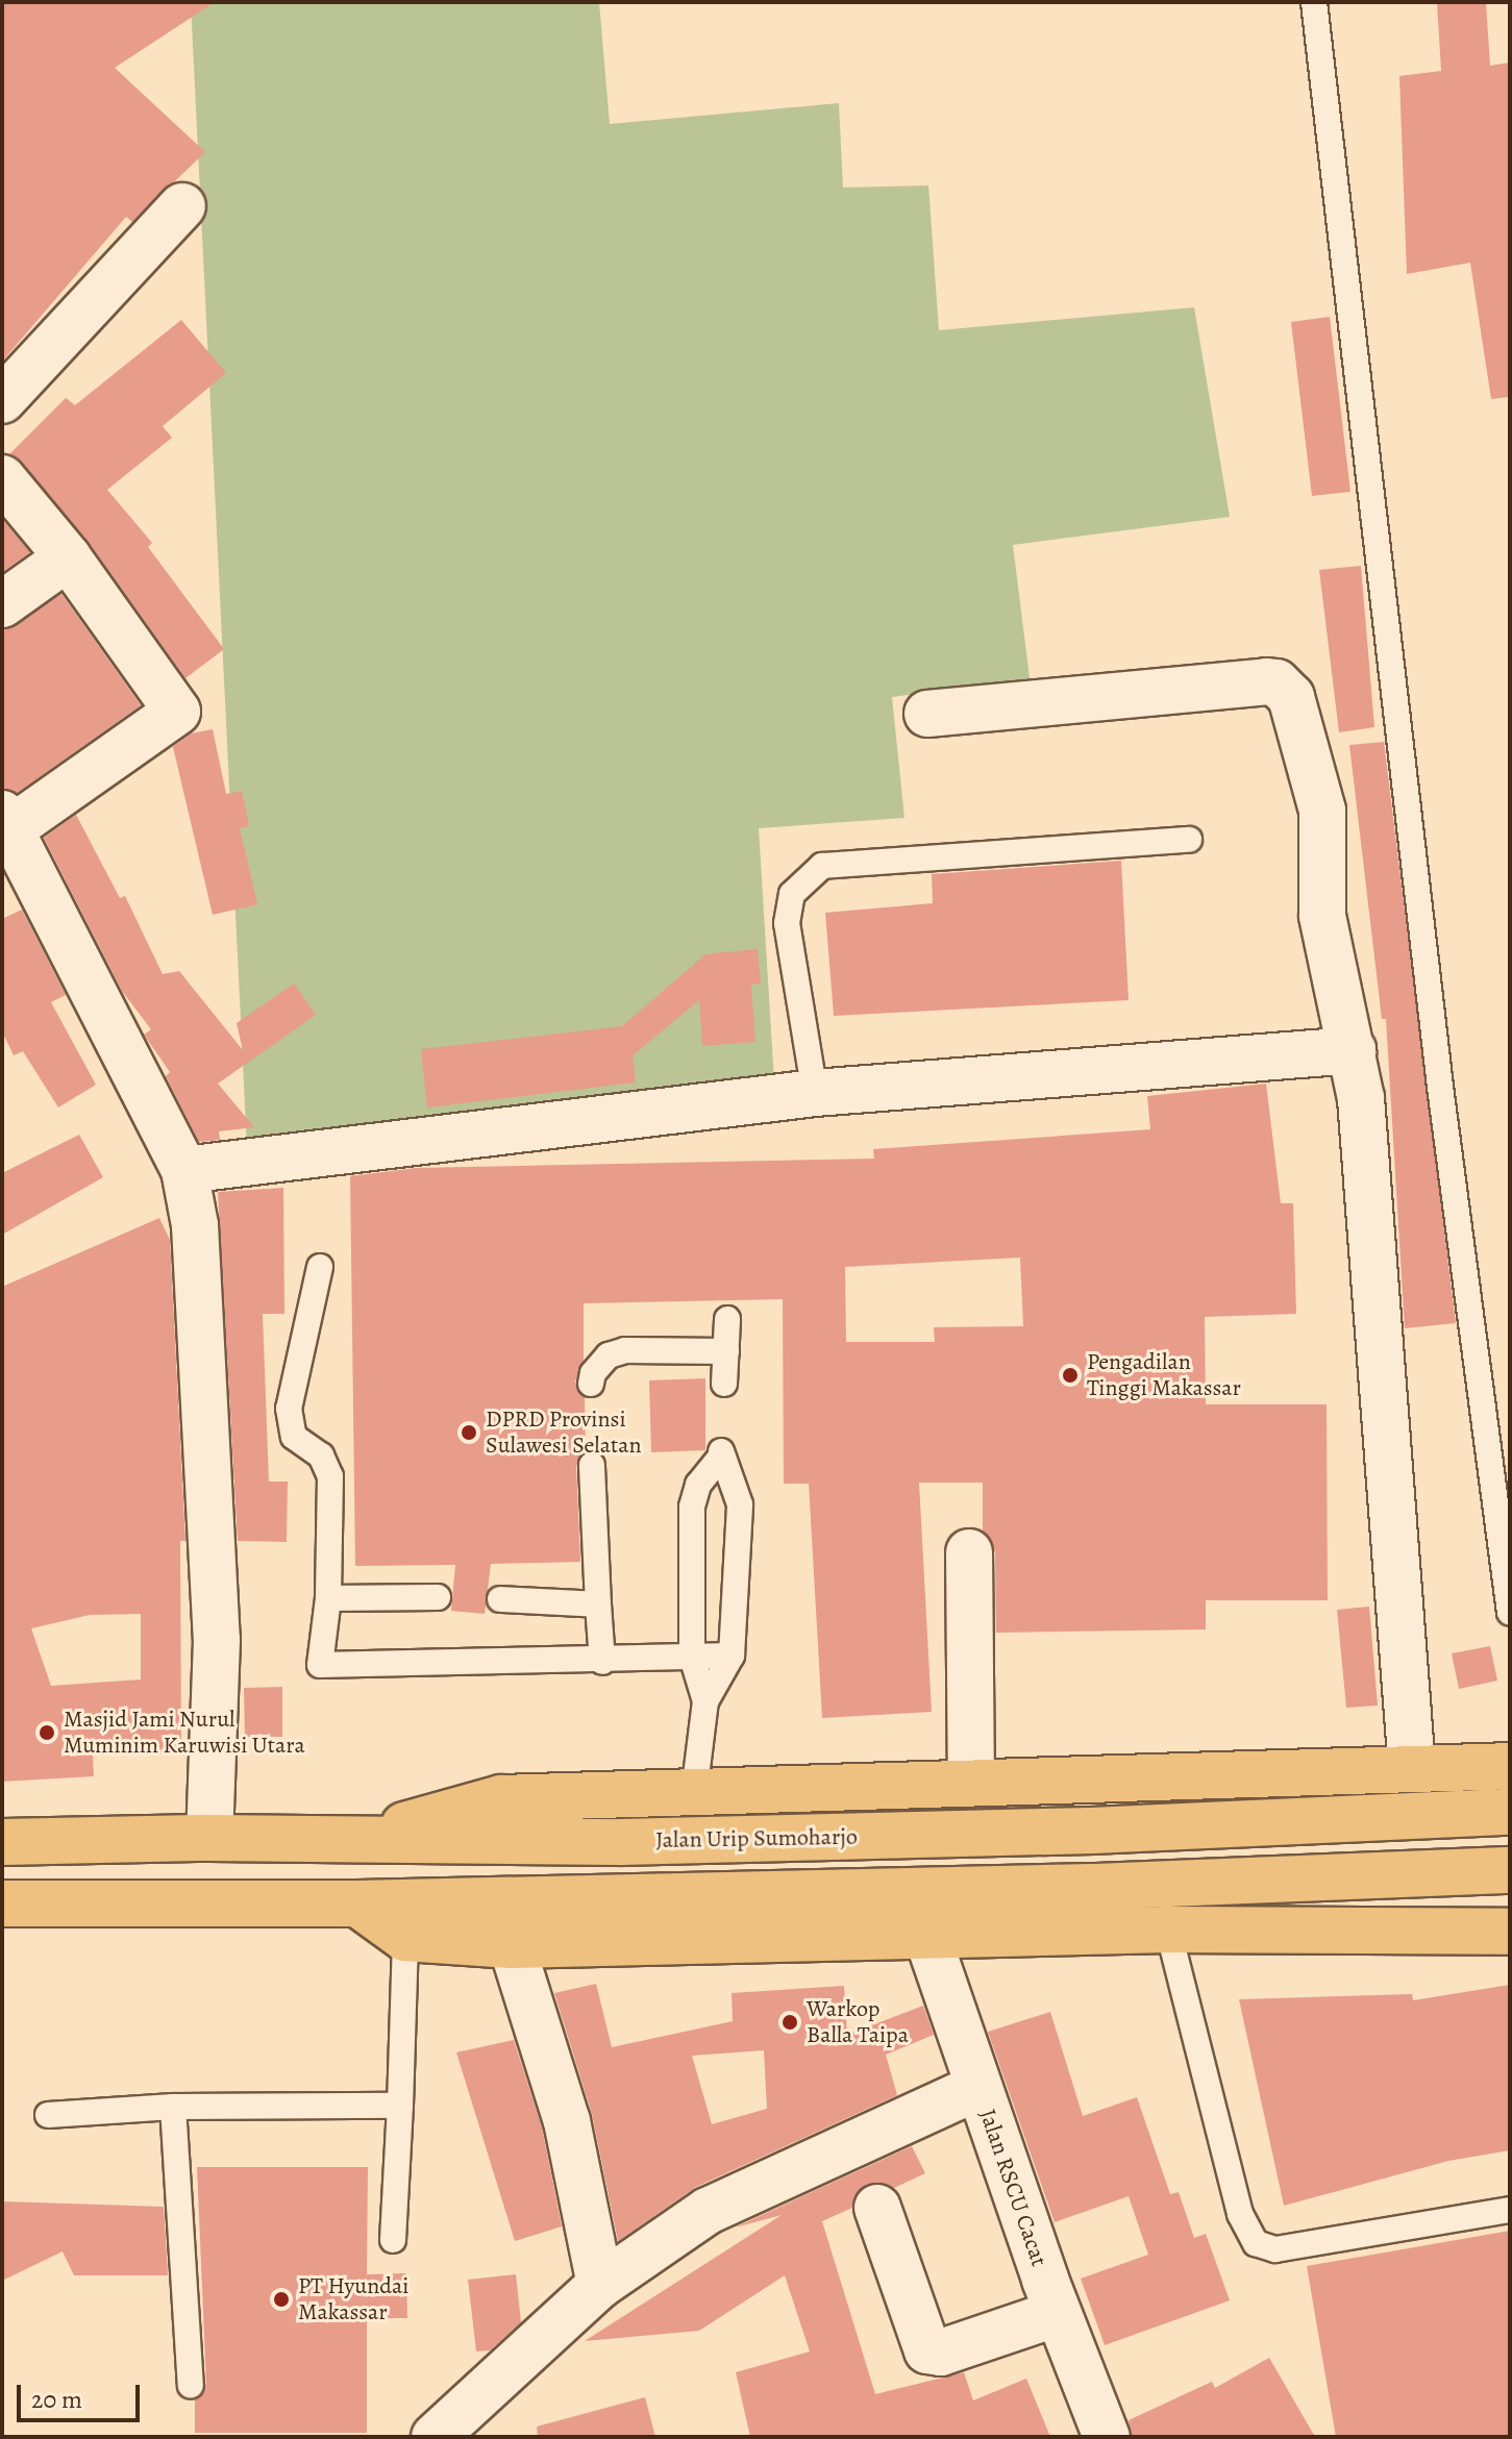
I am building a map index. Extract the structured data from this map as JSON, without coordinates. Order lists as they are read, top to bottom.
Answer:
{
  "streets": {
    "highway": ["Jalan Urip Sumoharjo"],
    "street": ["Jalan RSCU Cacat"]
  },
  "places": [
    "Pengadilan Tinggi Makassar",
    "DPRD Provinsi Sulawesi Selatan",
    "Masjid Jami Nurul Muminim Karuwisi Utara",
    "Warkop Balla Taipa",
    "PT Hyundai Makassar"
  ],
  "scale_bar": "20 m"
}
